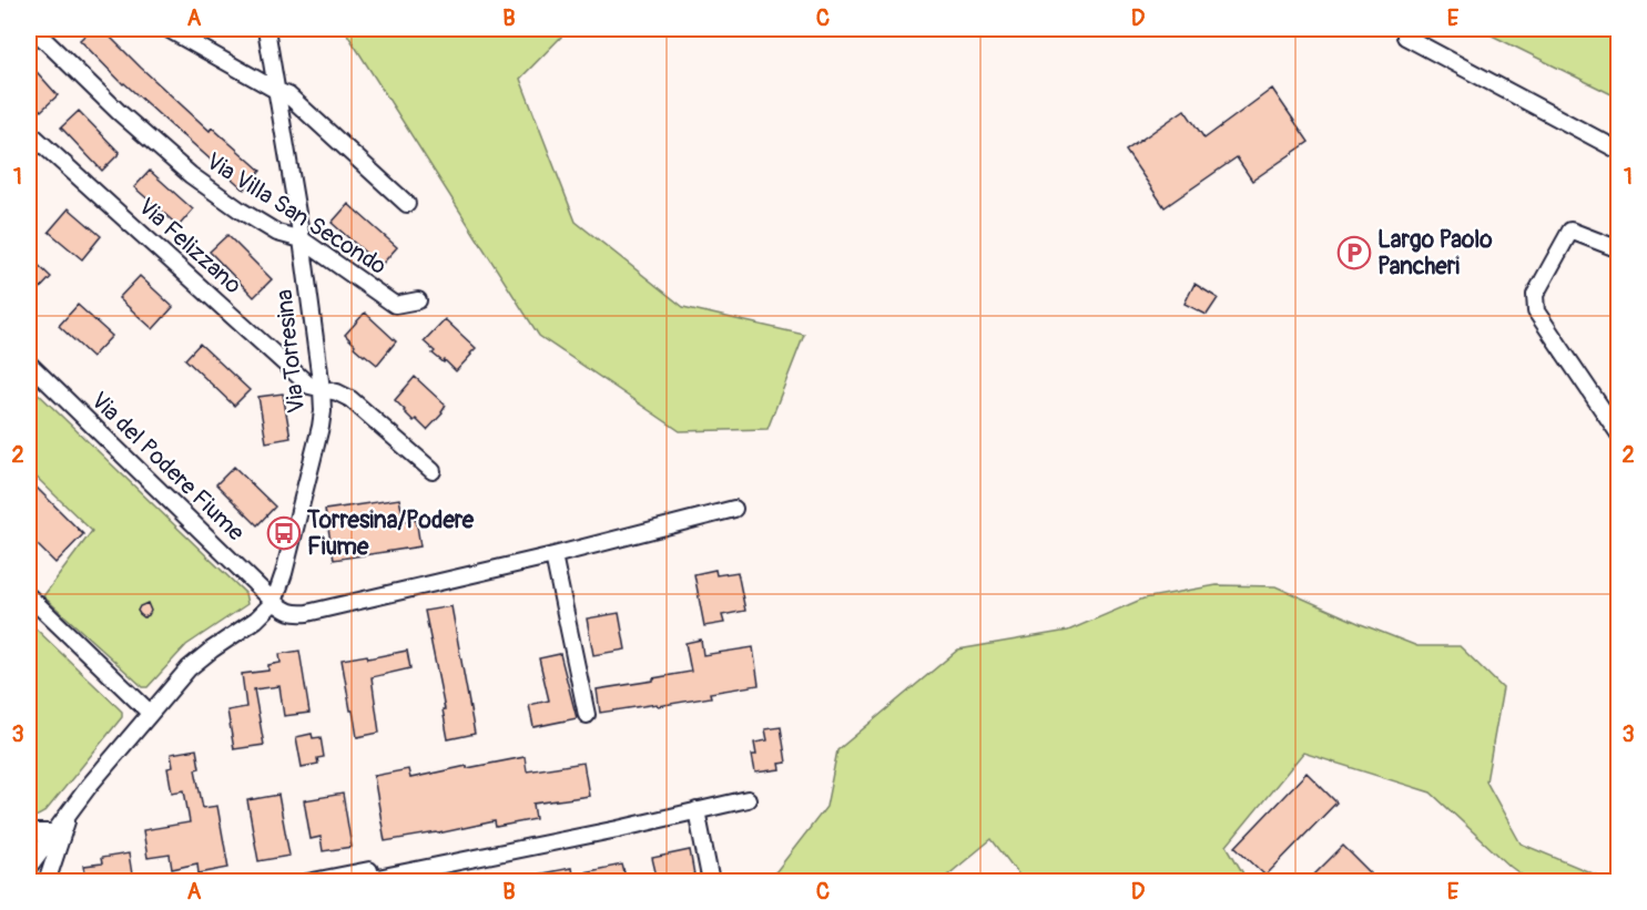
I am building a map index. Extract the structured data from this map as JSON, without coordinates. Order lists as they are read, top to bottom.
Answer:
{
  "streets": {
    "street": [
      "Via Villa San Secondo",
      "Via Felizzano",
      "Via Torresina",
      "Via del Podere Fiume"
    ]
  },
  "crossings": [
    ["Via Villa San Secondo", "Via Torresina"],
    ["Via Felizzano", "Via Torresina"],
    ["Via Torresina", "Via del Podere Fiume"]
  ],
  "places": {
    "parking": ["Largo Paolo Pancheri"],
    "bus stop": ["Torresina/Podere Fiume"]
  },
  "grid": {
    "columns": [
      "A",
      "B",
      "C",
      "D",
      "E"
    ],
    "rows": ["1", "2", "3"]
  }
}
